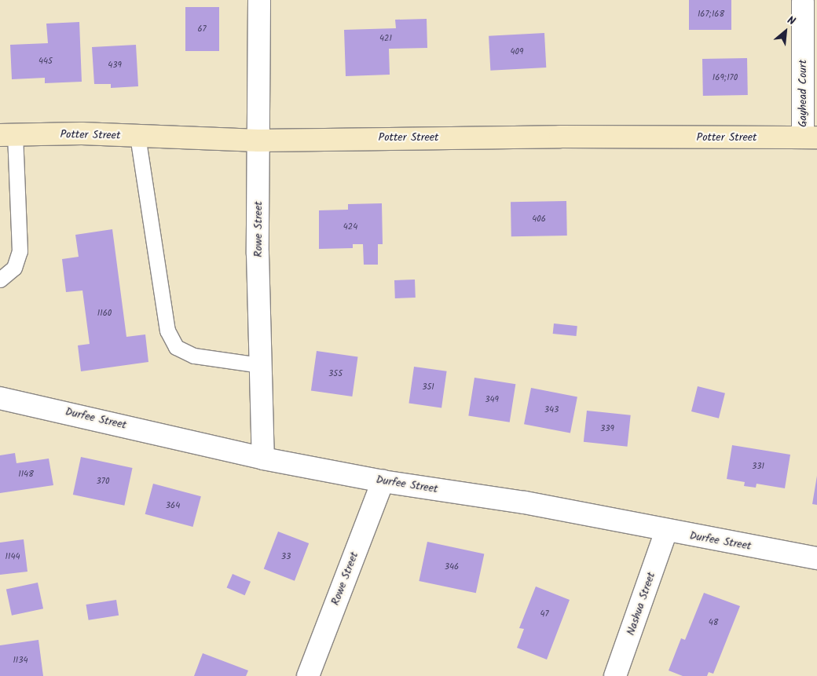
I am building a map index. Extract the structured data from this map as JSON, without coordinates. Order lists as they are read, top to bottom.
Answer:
{
  "streets": {
    "main road": ["Potter Street"],
    "street": [
      "Gayhead Court",
      "Rowe Street",
      "Durfee Street",
      "Nashua Street"
    ]
  },
  "crossings": [
    ["Gayhead Court", "Potter Street"],
    ["Potter Street", "Rowe Street"],
    ["Rowe Street", "Durfee Street"],
    ["Durfee Street", "Nashua Street"]
  ],
  "house_numbers": [
    "167;168",
    "67",
    "421",
    "409",
    "445",
    "439",
    "169;170",
    "406",
    "424",
    "1160",
    "355",
    "351",
    "349",
    "343",
    "339",
    "331",
    "1148",
    "370",
    "364",
    "1144",
    "33",
    "346",
    "47",
    "48",
    "1134"
  ],
  "north": "top right"
}
